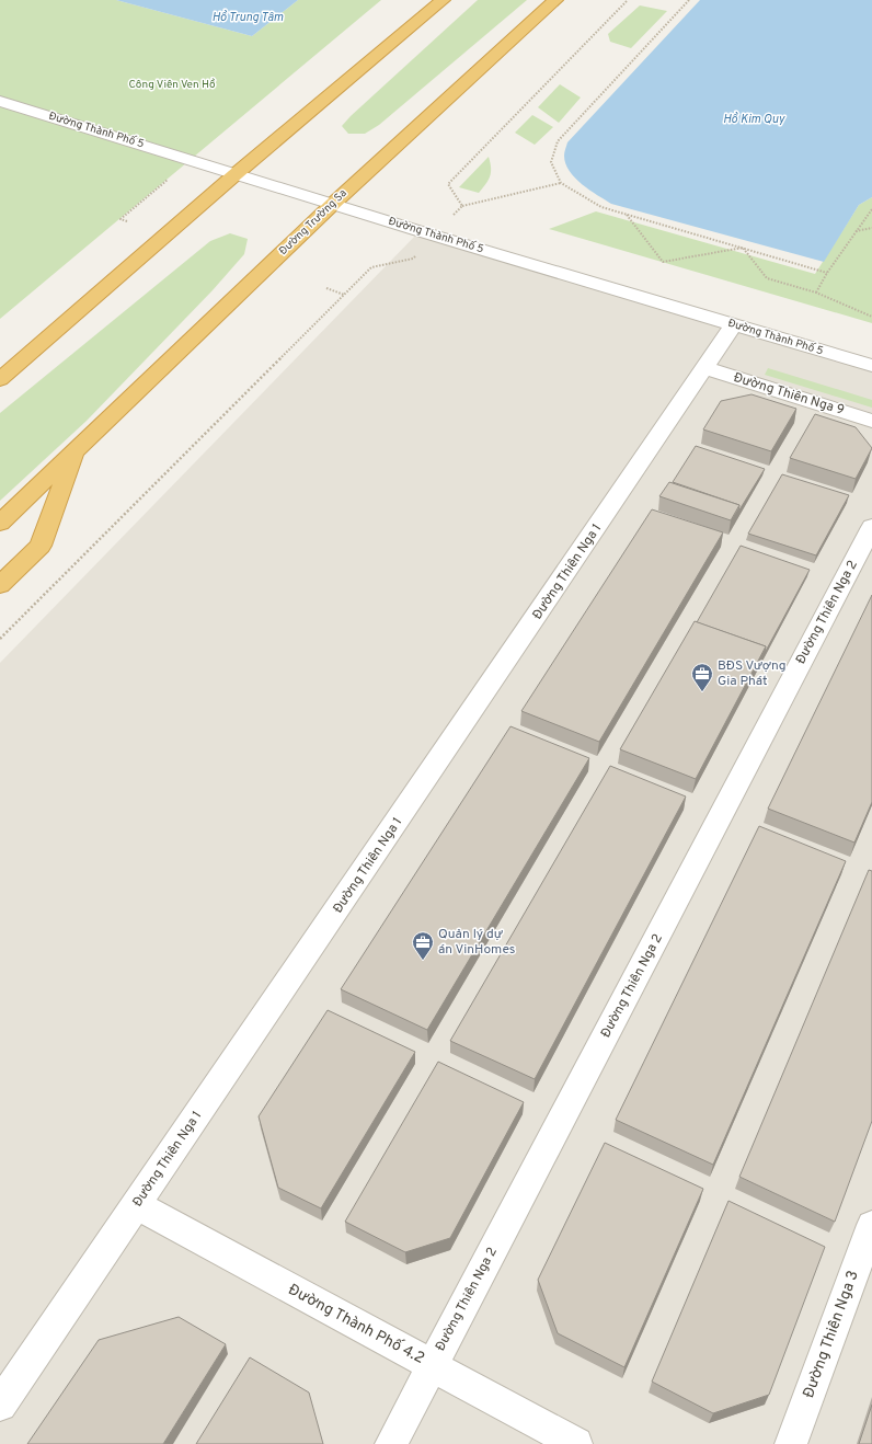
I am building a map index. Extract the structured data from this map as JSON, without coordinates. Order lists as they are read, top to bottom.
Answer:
{
  "streets": {
    "highway": ["Đường Trường Sa"],
    "street": [
      "Đường Thành Phố 5",
      "Đường Thiên Nga 9",
      "Đường Thiên Nga 1",
      "Đường Thiên Nga 2",
      "Đường Thành Phố 4.2",
      "Đường Thiên Nga 3"
    ]
  },
  "crossings": [
    ["Đường Thành Phố 5", "Đường Trường Sa"],
    ["Đường Thành Phố 5", "Đường Thiên Nga 1"],
    ["Đường Thiên Nga 9", "Đường Thiên Nga 1"],
    ["Đường Thiên Nga 1", "Đường Thành Phố 4.2"],
    ["Đường Thiên Nga 2", "Đường Thành Phố 4.2"]
  ],
  "water": ["Hồ Trung Tâm", "Hồ Kim Quy"],
  "parks": ["Công Viên Ven Hồ"],
  "places": {
    "office": ["BĐS Vượng Gia Phát", "Quản lý dự án VinHomes"]
  }
}
